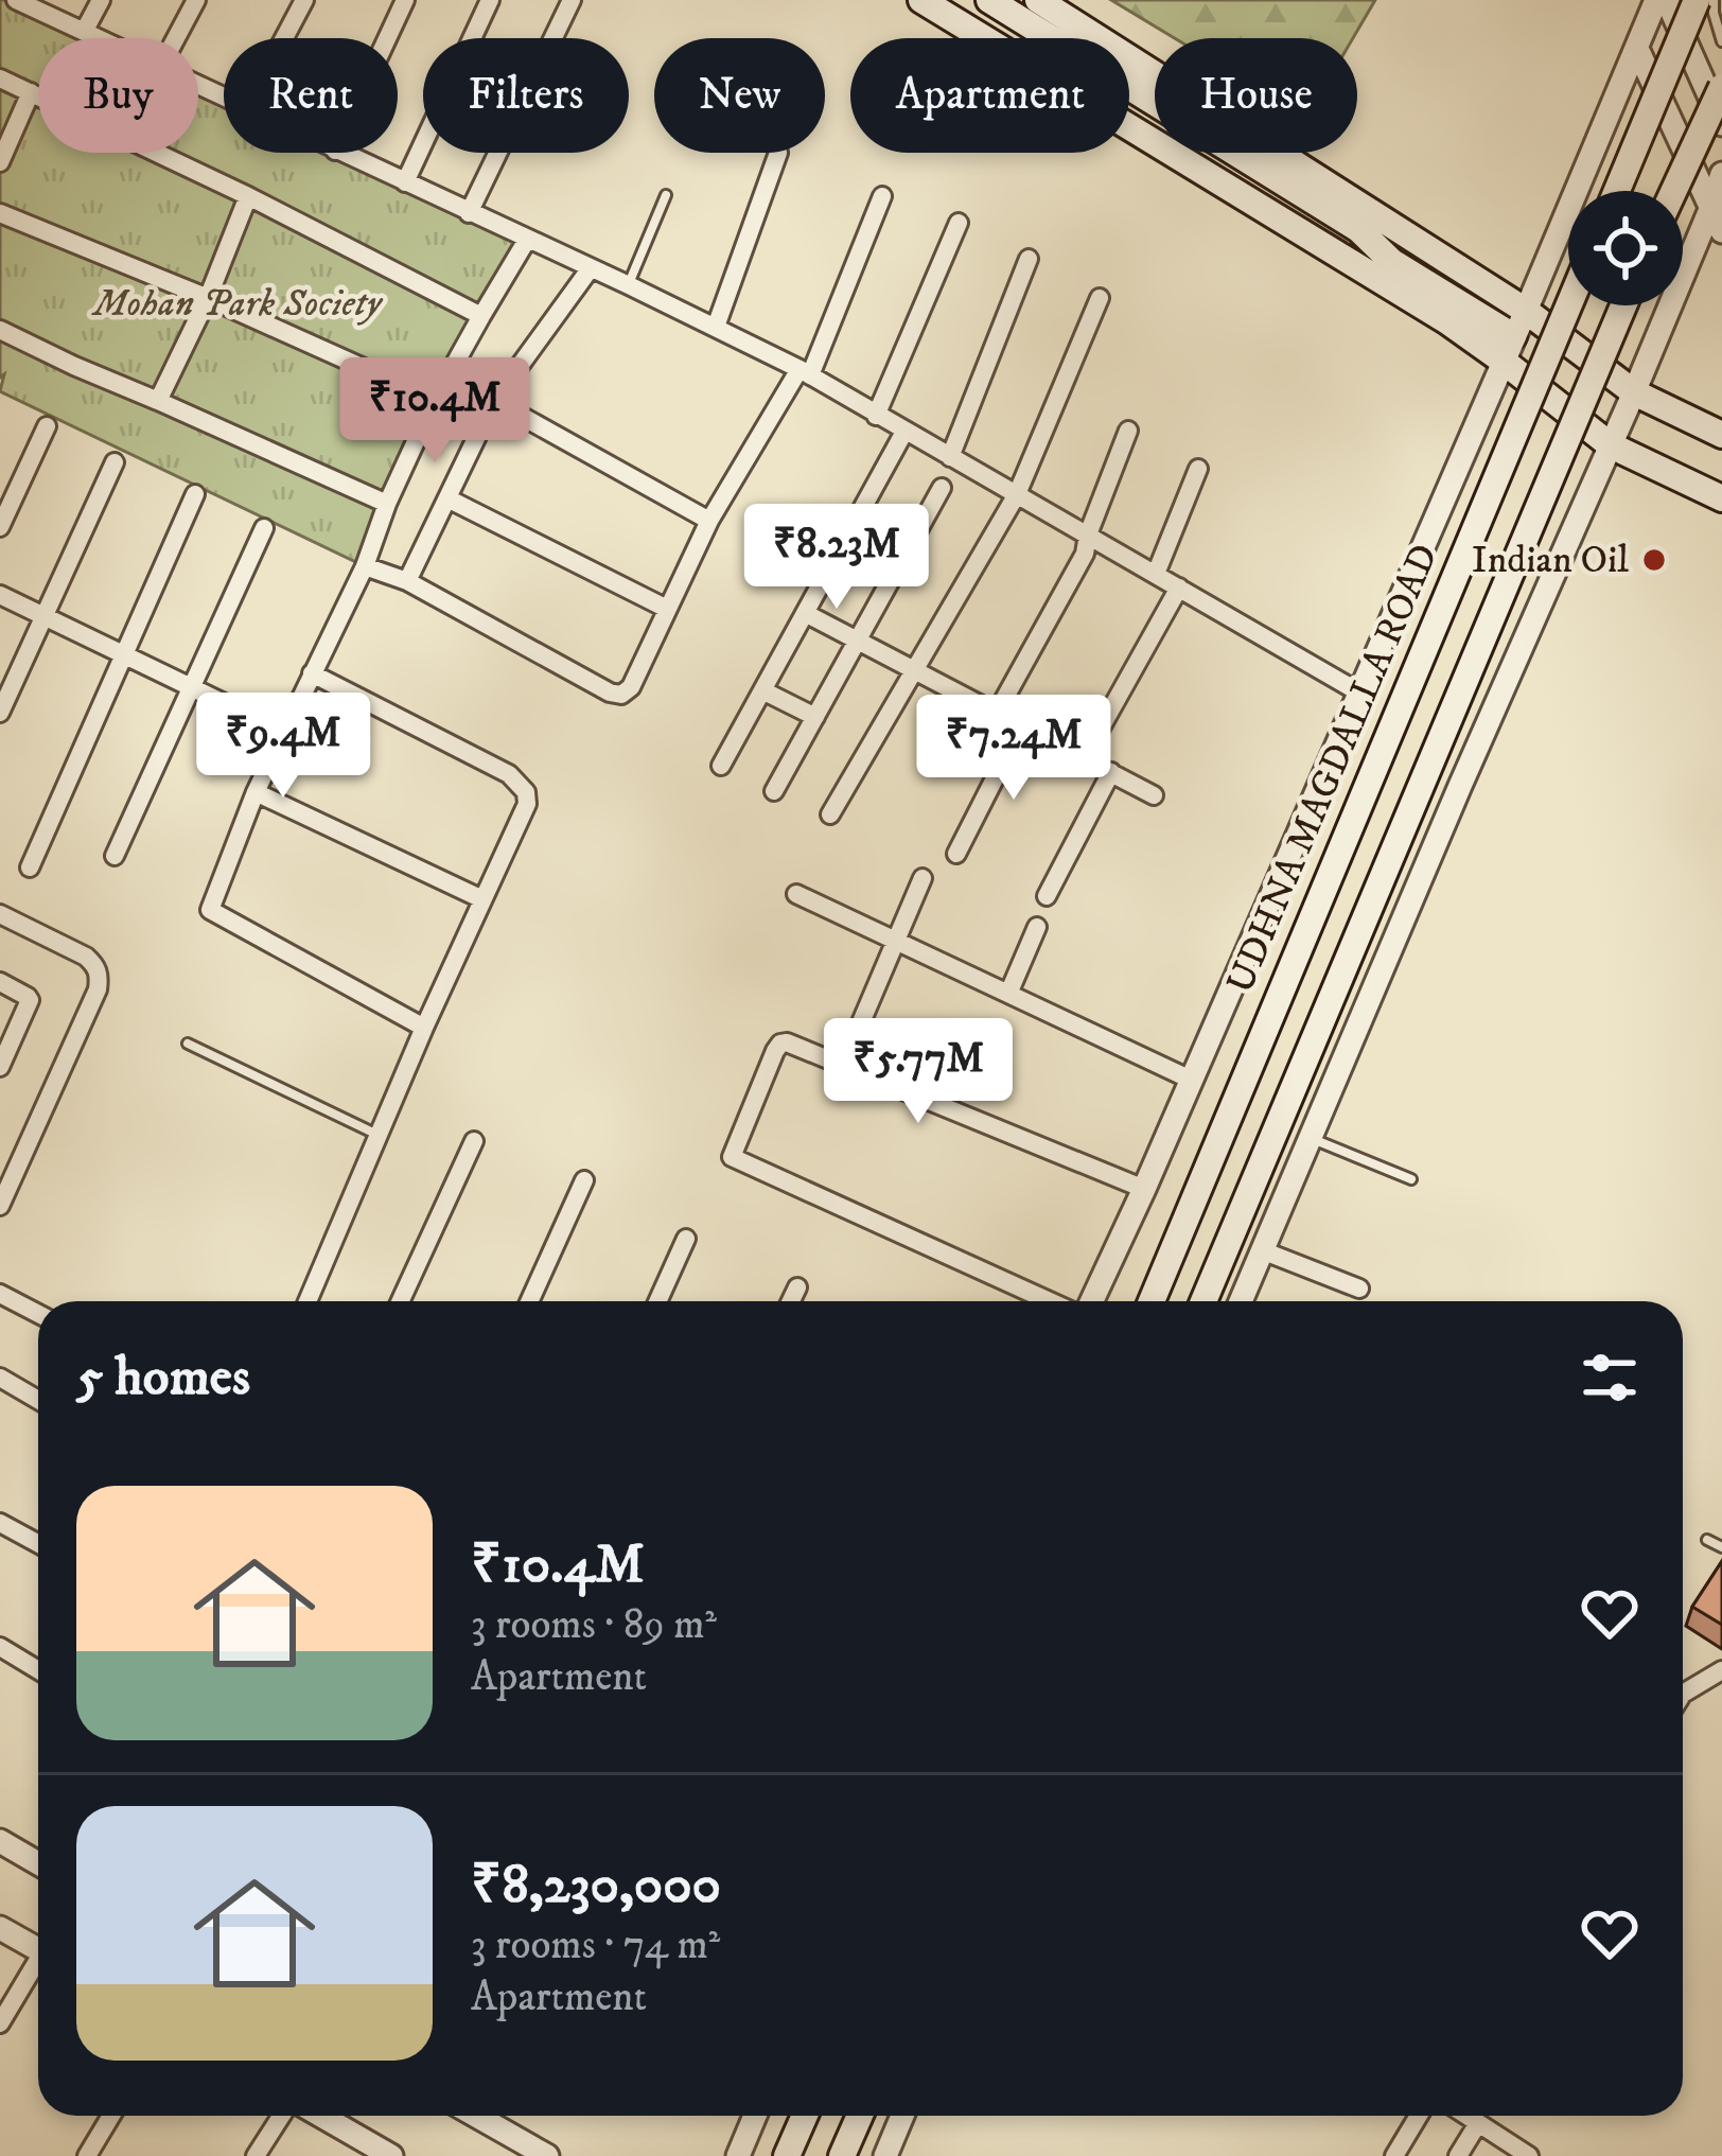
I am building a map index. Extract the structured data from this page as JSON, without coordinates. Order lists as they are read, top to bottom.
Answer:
{
  "streets": {
    "main road": ["UDHNA MAGDALLA ROAD"]
  },
  "parks": ["Mohan Park Society"],
  "places": ["Indian Oil"],
  "page": {
    "chip": [
      "Buy",
      "Rent",
      "Filters",
      "New",
      "Apartment",
      "House"
    ],
    "price": [
      "₹10.4M",
      "₹8.23M",
      "₹9.4M",
      "₹7.24M",
      "₹5.77M"
    ],
    "heading": "5 homes",
    "list": [
      {
        "name": "₹10.4M",
        "note": "3 rooms · 89 m² · Apartment"
      },
      {
        "name": "₹8,230,000",
        "note": "3 rooms · 74 m² · Apartment"
      }
    ]
  }
}
